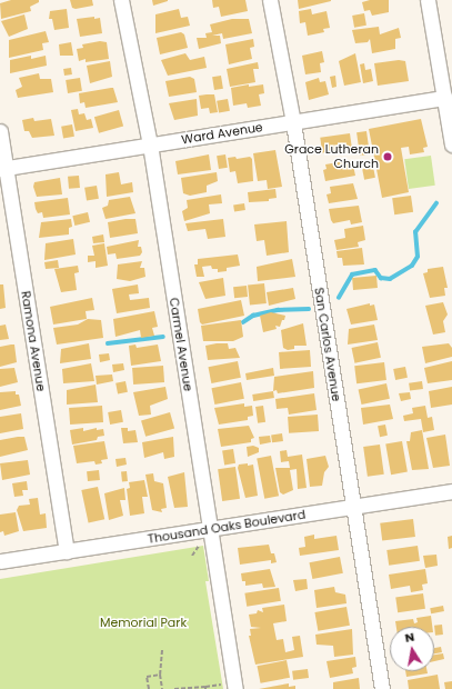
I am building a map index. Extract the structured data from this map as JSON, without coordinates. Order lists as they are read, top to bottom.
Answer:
{
  "streets": {
    "street": [
      "Ward Avenue",
      "Ramona Avenue",
      "Carmel Avenue",
      "San Carlos Avenue",
      "Thousand Oaks Boulevard"
    ]
  },
  "crossings": [
    ["Ward Avenue", "Ramona Avenue"],
    ["Ward Avenue", "Carmel Avenue"],
    ["Ward Avenue", "San Carlos Avenue"],
    ["Ramona Avenue", "Thousand Oaks Boulevard"],
    ["Carmel Avenue", "Thousand Oaks Boulevard"],
    ["San Carlos Avenue", "Thousand Oaks Boulevard"]
  ],
  "parks": ["Memorial Park"],
  "places": ["Grace Lutheran Church"],
  "north": "top"
}
